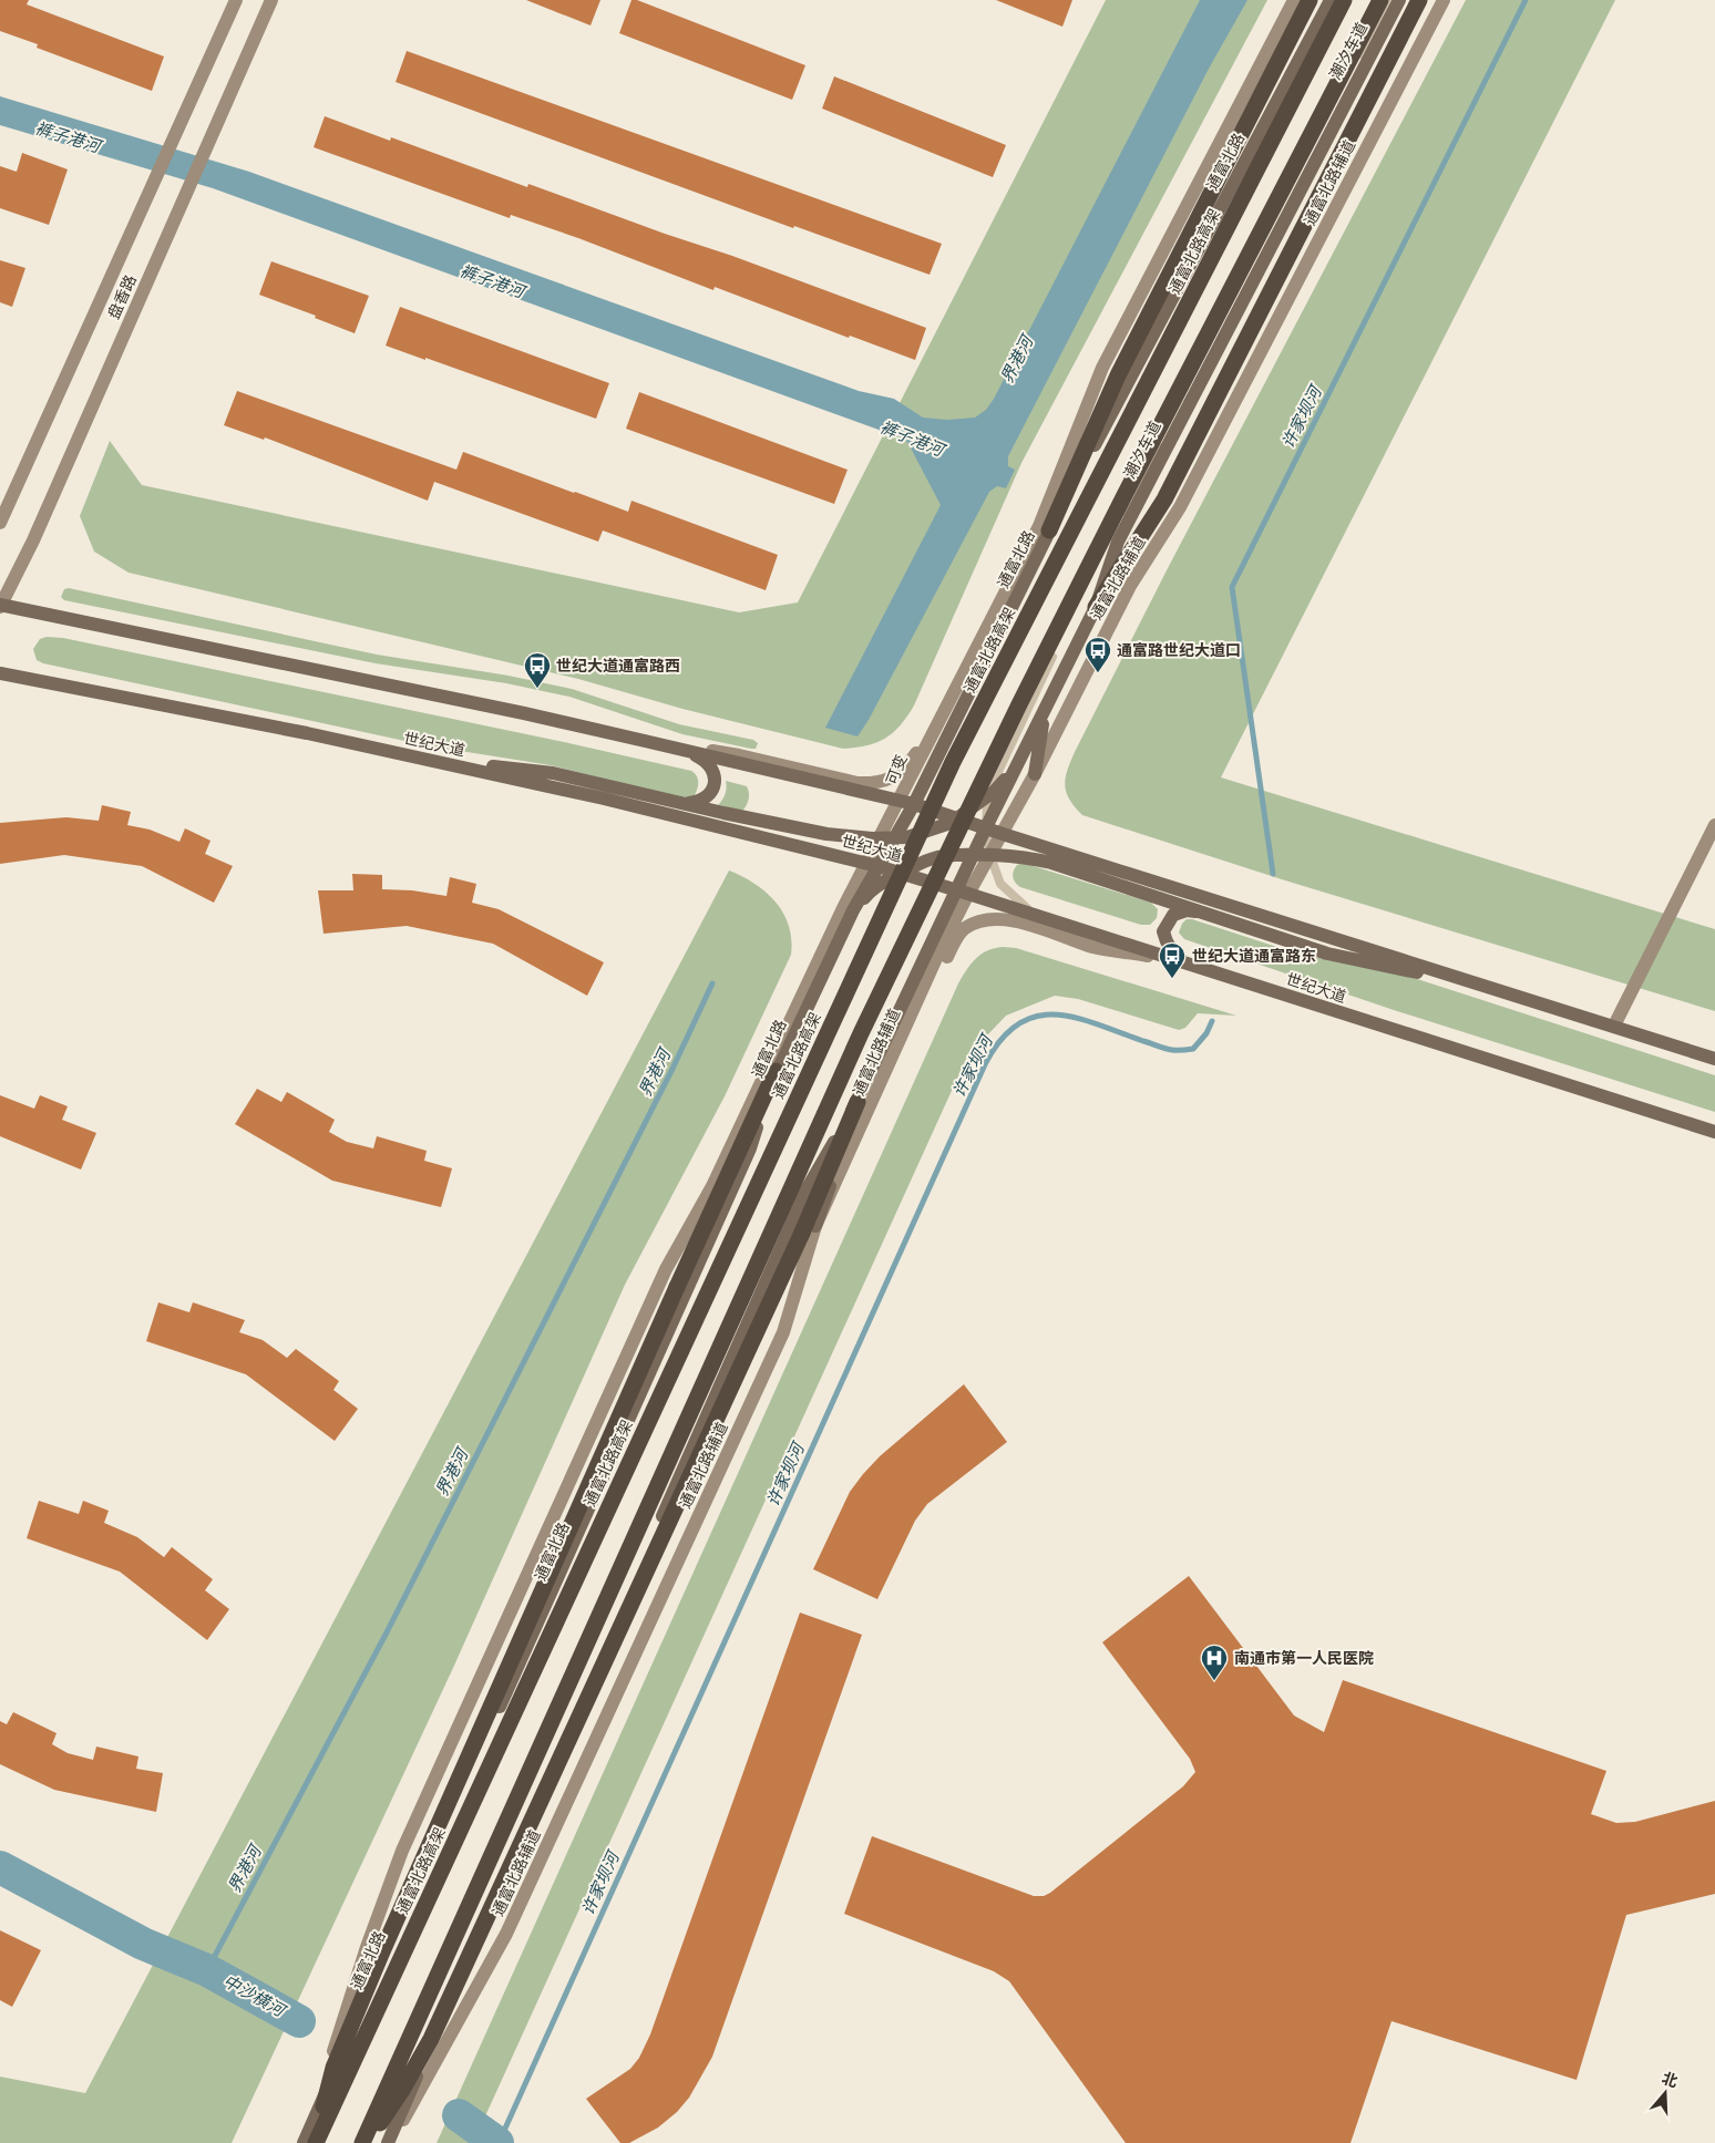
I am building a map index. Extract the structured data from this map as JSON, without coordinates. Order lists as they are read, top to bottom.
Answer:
{
  "streets": {
    "highway": ["通富北路高架"],
    "main road": ["通富北路", "世纪大道"],
    "street": ["通富北路辅道", "盘香路"],
    "lane": ["潮汐车道", "可变"]
  },
  "crossings": [
    ["潮汐车道", "通富北路"],
    ["潮汐车道", "通富北路辅道"],
    ["潮汐车道", "世纪大道"],
    ["通富北路", "通富北路辅道"],
    ["通富北路", "通富北路高架"],
    ["通富北路", "世纪大道"],
    ["通富北路辅道", "世纪大道"]
  ],
  "water": [
    "裤子港河",
    "界港河",
    "许家坝河",
    "中沙横河"
  ],
  "places": {
    "bus stop": ["通富路世纪大道口", "世纪大道通富路西", "世纪大道通富路东"],
    "hospital": ["南通市第一人民医院"]
  },
  "north": "top"
}
